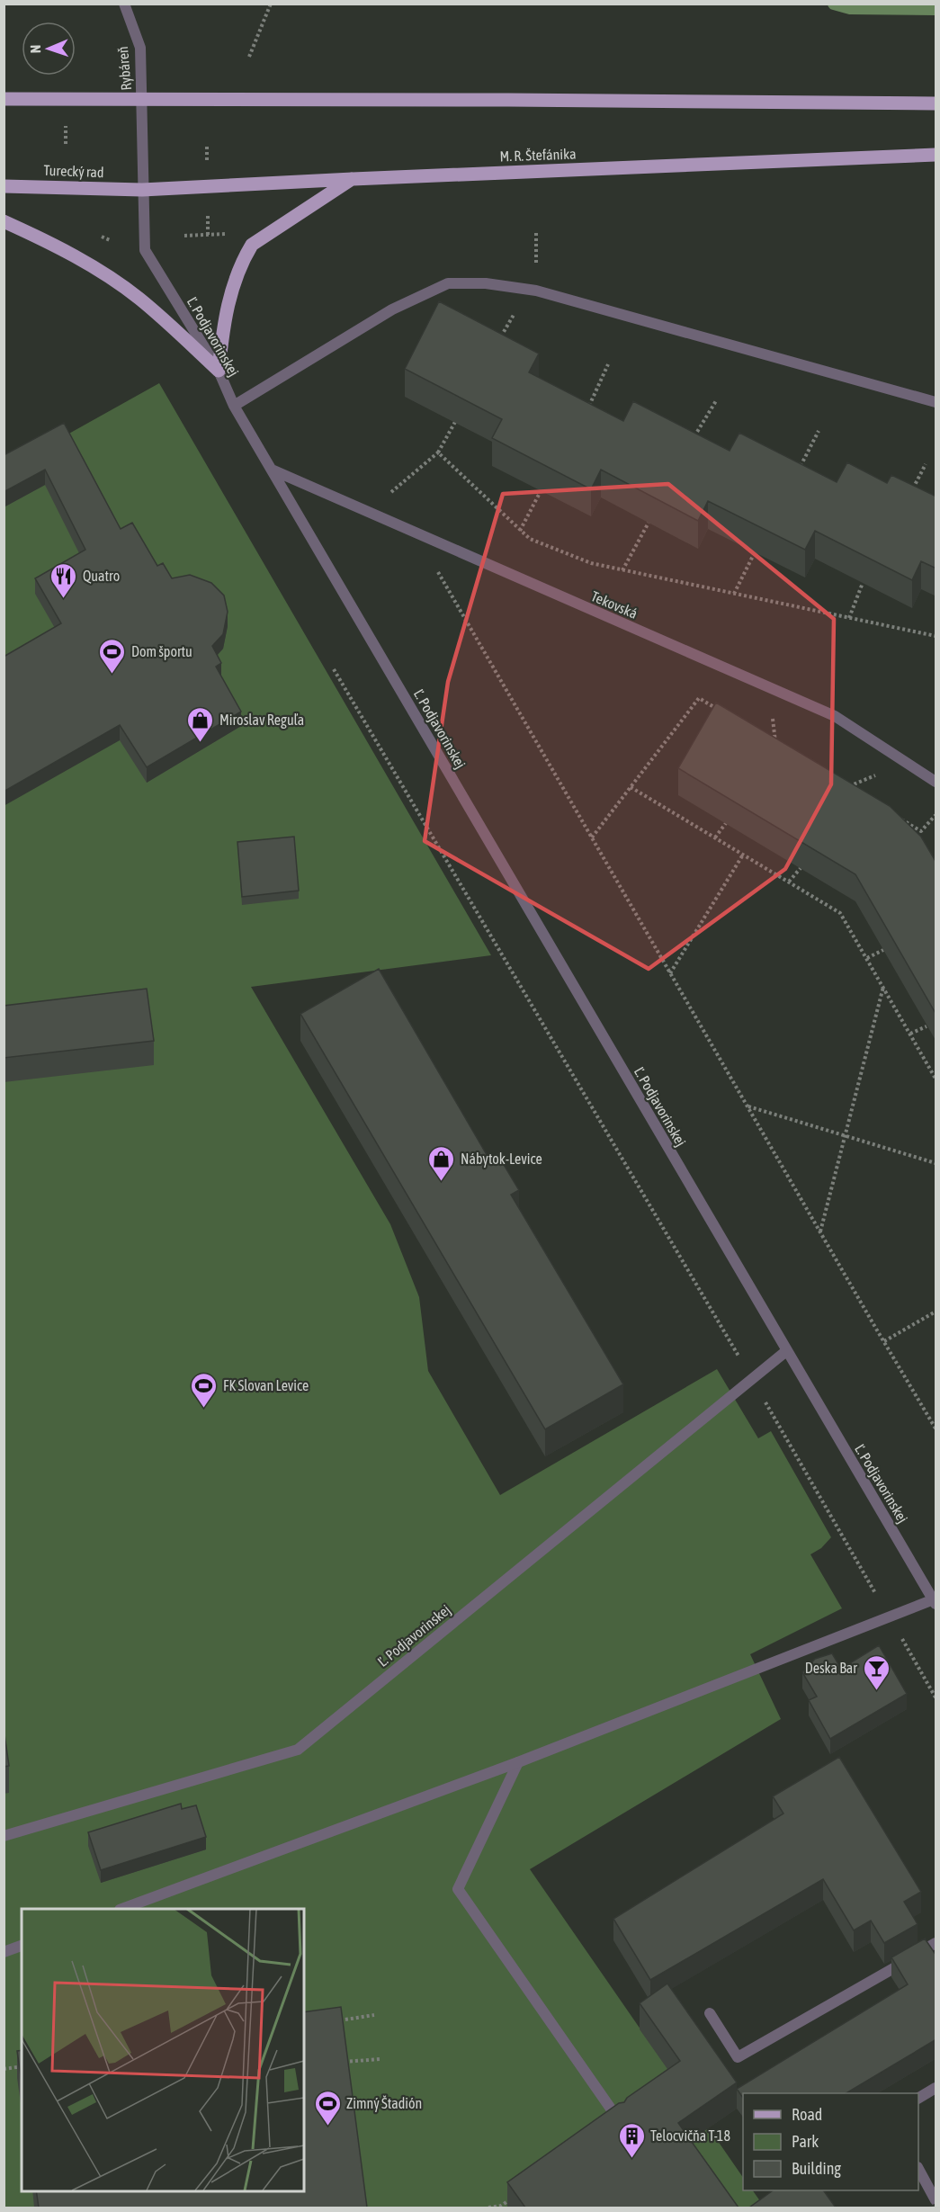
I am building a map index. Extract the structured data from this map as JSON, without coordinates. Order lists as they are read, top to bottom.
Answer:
{
  "streets": {
    "main road": ["M. R. Štefánika", "Turecký rad"],
    "street": ["Rybáreň", "Ľ. Podjavorinskej", "Tekovská"]
  },
  "crossings": [
    ["Rybáreň", "Ľ. Podjavorinskej"],
    ["M. R. Štefánika", "Turecký rad"],
    ["M. R. Štefánika", "Ľ. Podjavorinskej"],
    ["Turecký rad", "Ľ. Podjavorinskej"],
    ["Ľ. Podjavorinskej", "Tekovská"]
  ],
  "places": {
    "restaurant": ["Quatro"],
    "sports": ["Dom športu", "FK Slovan Levice", "Zimný Štadión"],
    "shop": ["Miroslav Reguľa", "Nábytok-Levice"],
    "bar": ["Deska Bar"],
    "building": ["Telocvičňa T-18"]
  },
  "legend": ["Road", "Park", "Building"],
  "north": "left"
}
